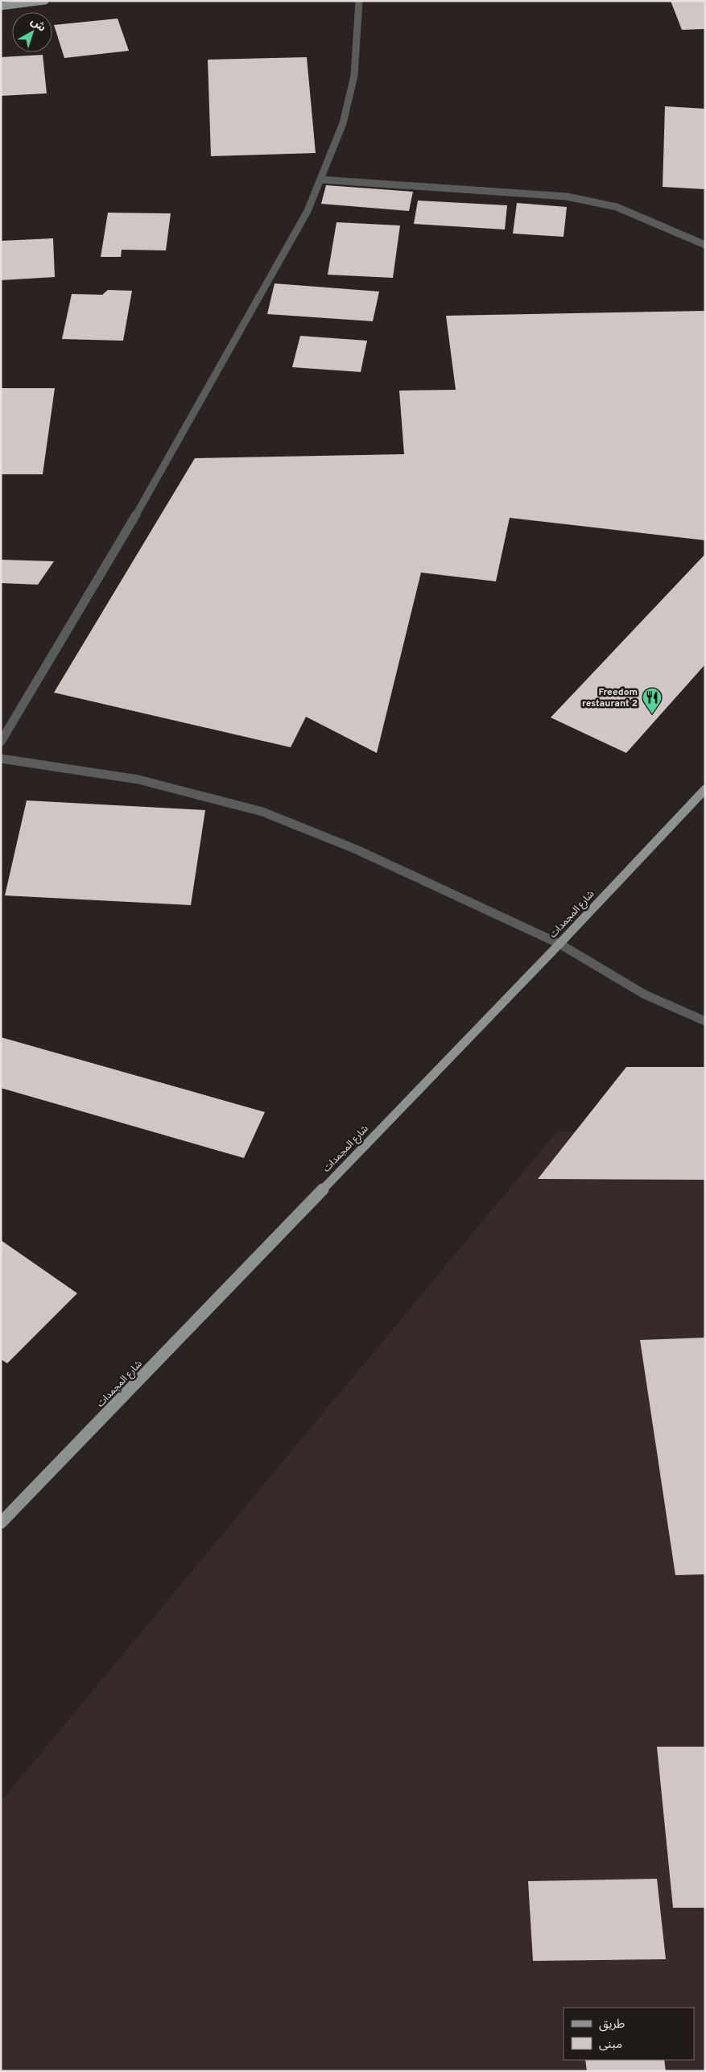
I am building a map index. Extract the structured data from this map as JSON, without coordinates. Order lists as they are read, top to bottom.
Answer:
{
  "streets": {
    "main road": ["شارع المجمدات"]
  },
  "places": {
    "restaurant": ["Freedom restaurant 2"]
  },
  "legend": ["طريق", "مبنى"],
  "north": "top right"
}
